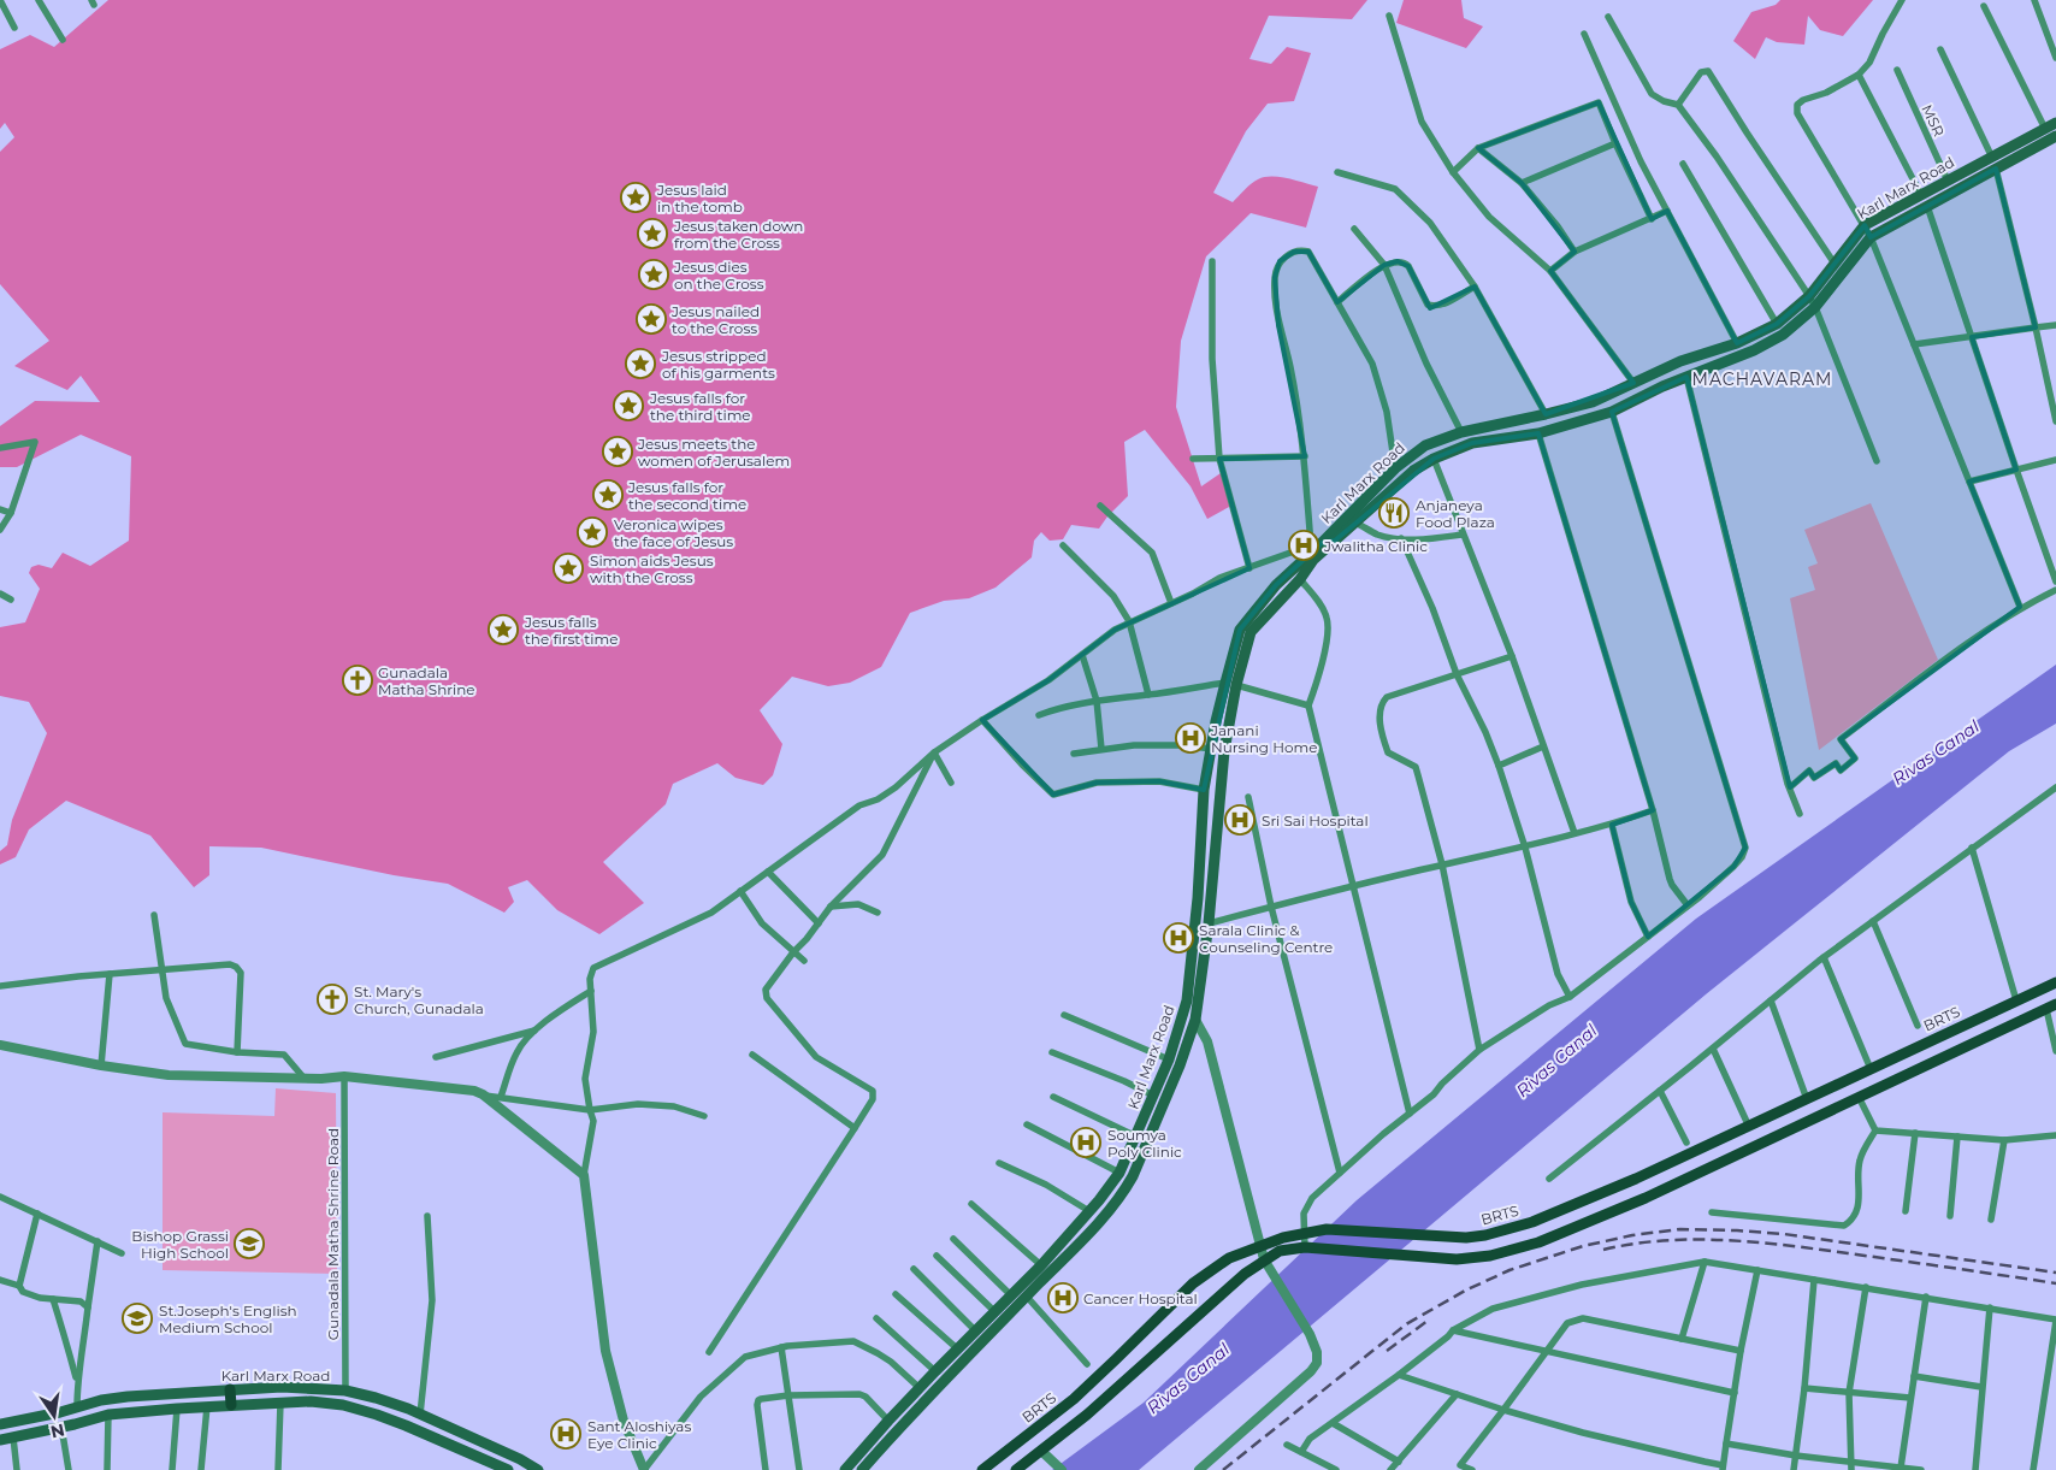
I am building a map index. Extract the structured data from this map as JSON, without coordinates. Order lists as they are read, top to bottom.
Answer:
{
  "streets": {
    "main road": ["Karl Marx Road", "BRTS"],
    "street": ["MSR", "Gunadala Matha Shrine Road"]
  },
  "crossings": [
    ["MSR", "Karl Marx Road"],
    ["Karl Marx Road", "Gunadala Matha Shrine Road"]
  ],
  "districts": ["MACHAVARAM"],
  "water": ["Rivas Canal"],
  "places": {
    "place": [
      "Jesus laid in the tomb",
      "Jesus taken down from the Cross",
      "Jesus dies on the Cross",
      "Jesus nailed to the Cross",
      "Jesus stripped of his garments",
      "Jesus falls for the third time",
      "Jesus meets the women of Jerusalem",
      "Jesus falls for the second time",
      "Veronica wipes the face of Jesus",
      "Simon aids Jesus with the Cross",
      "Jesus falls the first time"
    ],
    "restaurant": ["Anjaneya Food Plaza"],
    "hospital": [
      "Jwalitha Clinic",
      "Janani Nursing Home",
      "Sri Sai Hospital",
      "Sarala Clinic & Counseling Centre",
      "Soumya Poly Clinic",
      "Cancer Hospital",
      "Sant Aloshiyas Eye Clinic"
    ],
    "church": ["Gunadala Matha Shrine", "St. Mary's Church, Gunadala"],
    "school or university": ["Bishop Grassi High School", "St.Joseph's English Medium School"]
  },
  "north": "bottom"
}
